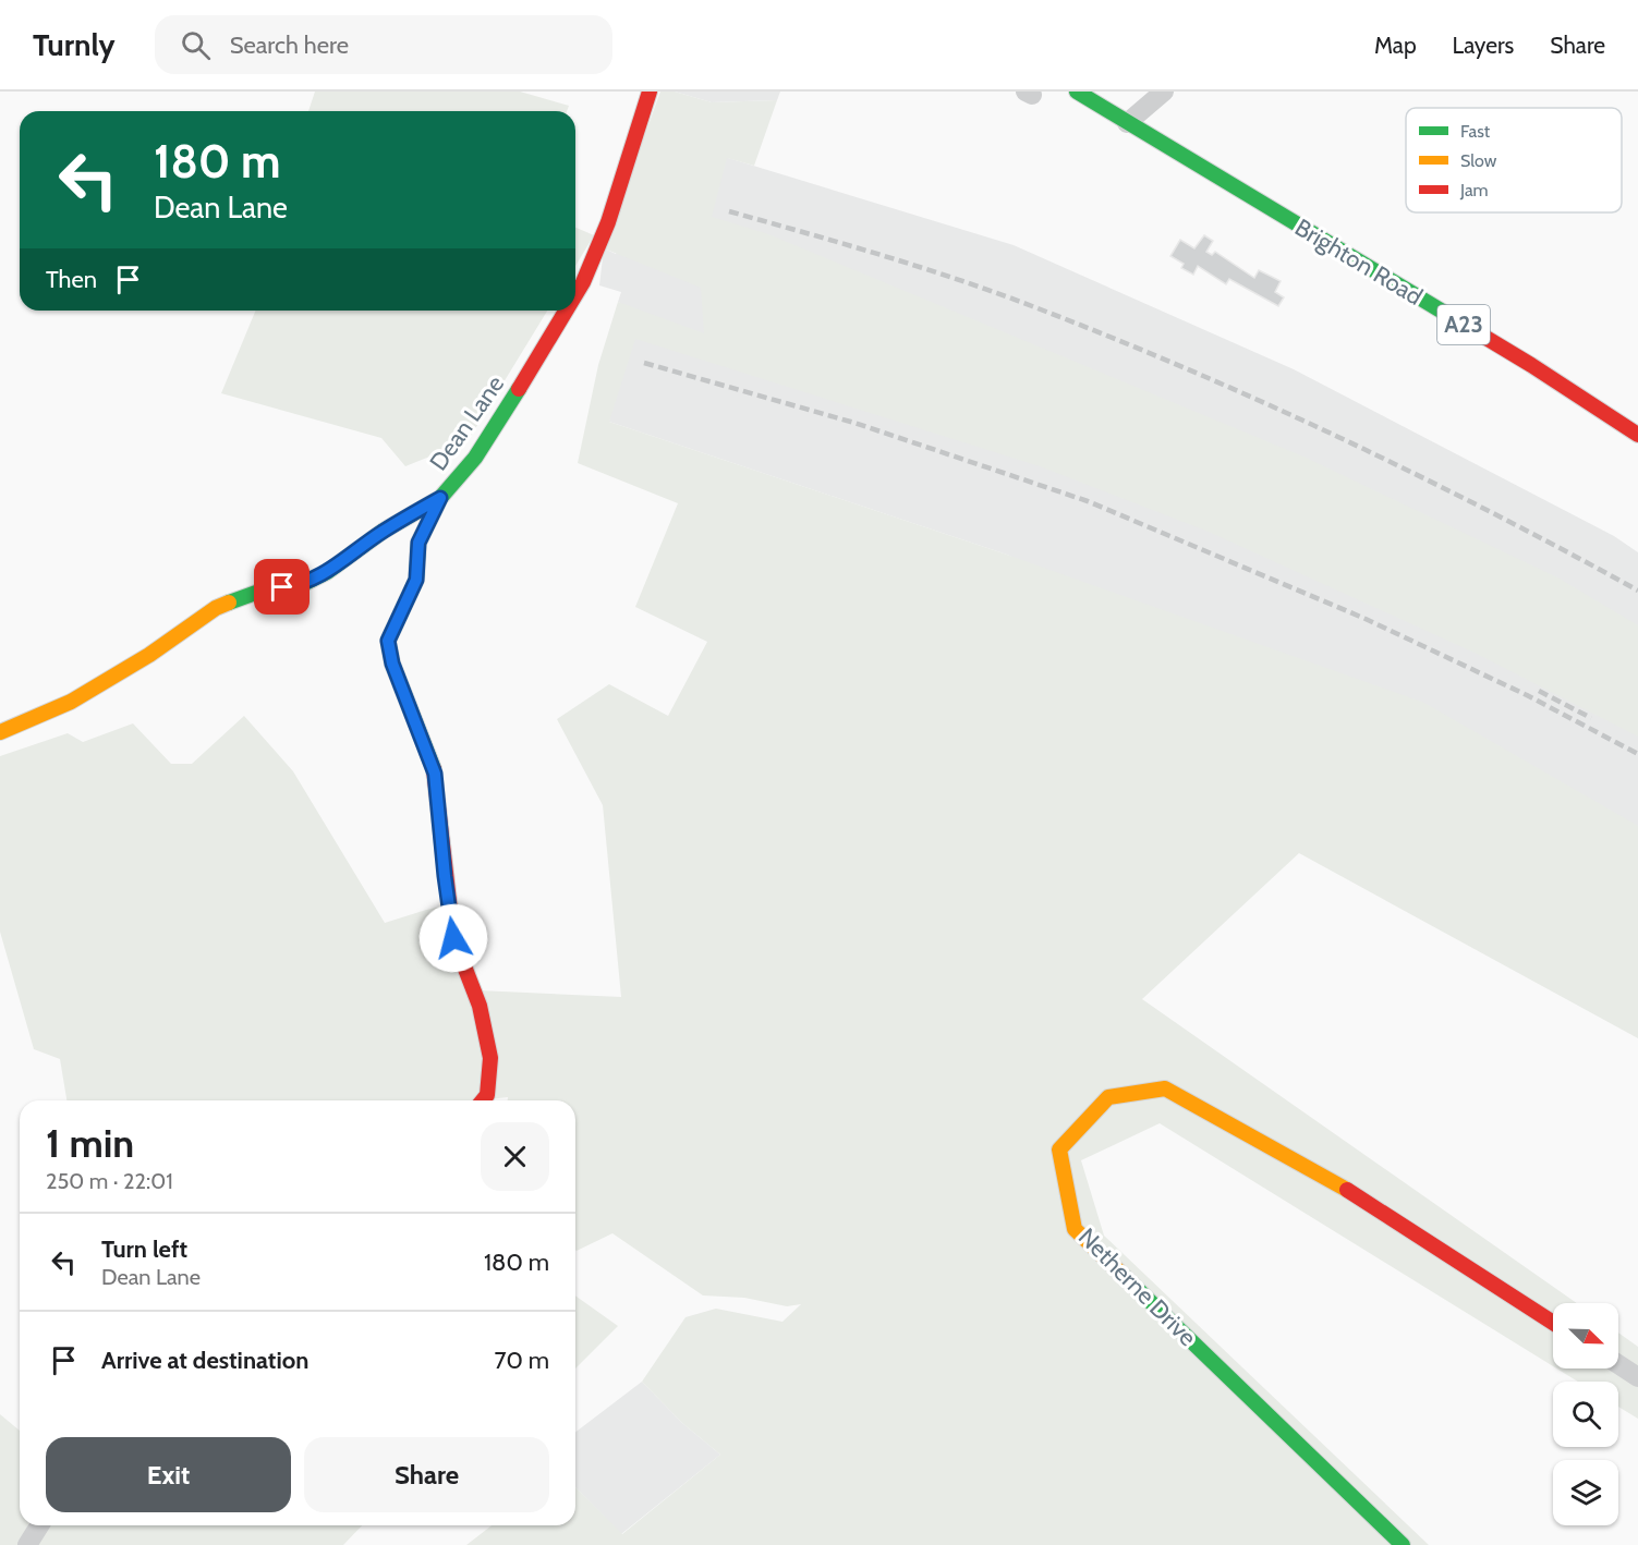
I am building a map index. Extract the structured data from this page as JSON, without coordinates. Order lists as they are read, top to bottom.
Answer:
{
  "streets": {
    "main road": [
      "Brighton Road",
      "A23",
      "Dean Lane",
      "Netherne Drive"
    ]
  },
  "legend": ["Fast", "Slow", "Jam"],
  "north": "bottom right",
  "page": {
    "header": "Turnly",
    "search": "Search here",
    "nav": ["Map", "Layers", "Share"],
    "turn": ["180 m", "Dean Lane"],
    "then": "Then",
    "heading": ["1 min", "250 m · 22:01"],
    "list": [
      {
        "name": "Turn left",
        "note": "Dean Lane",
        "value": "180 m"
      },
      {
        "name": "Arrive at destination",
        "value": "70 m"
      }
    ],
    "buttons": ["Exit", "Share"]
  }
}
